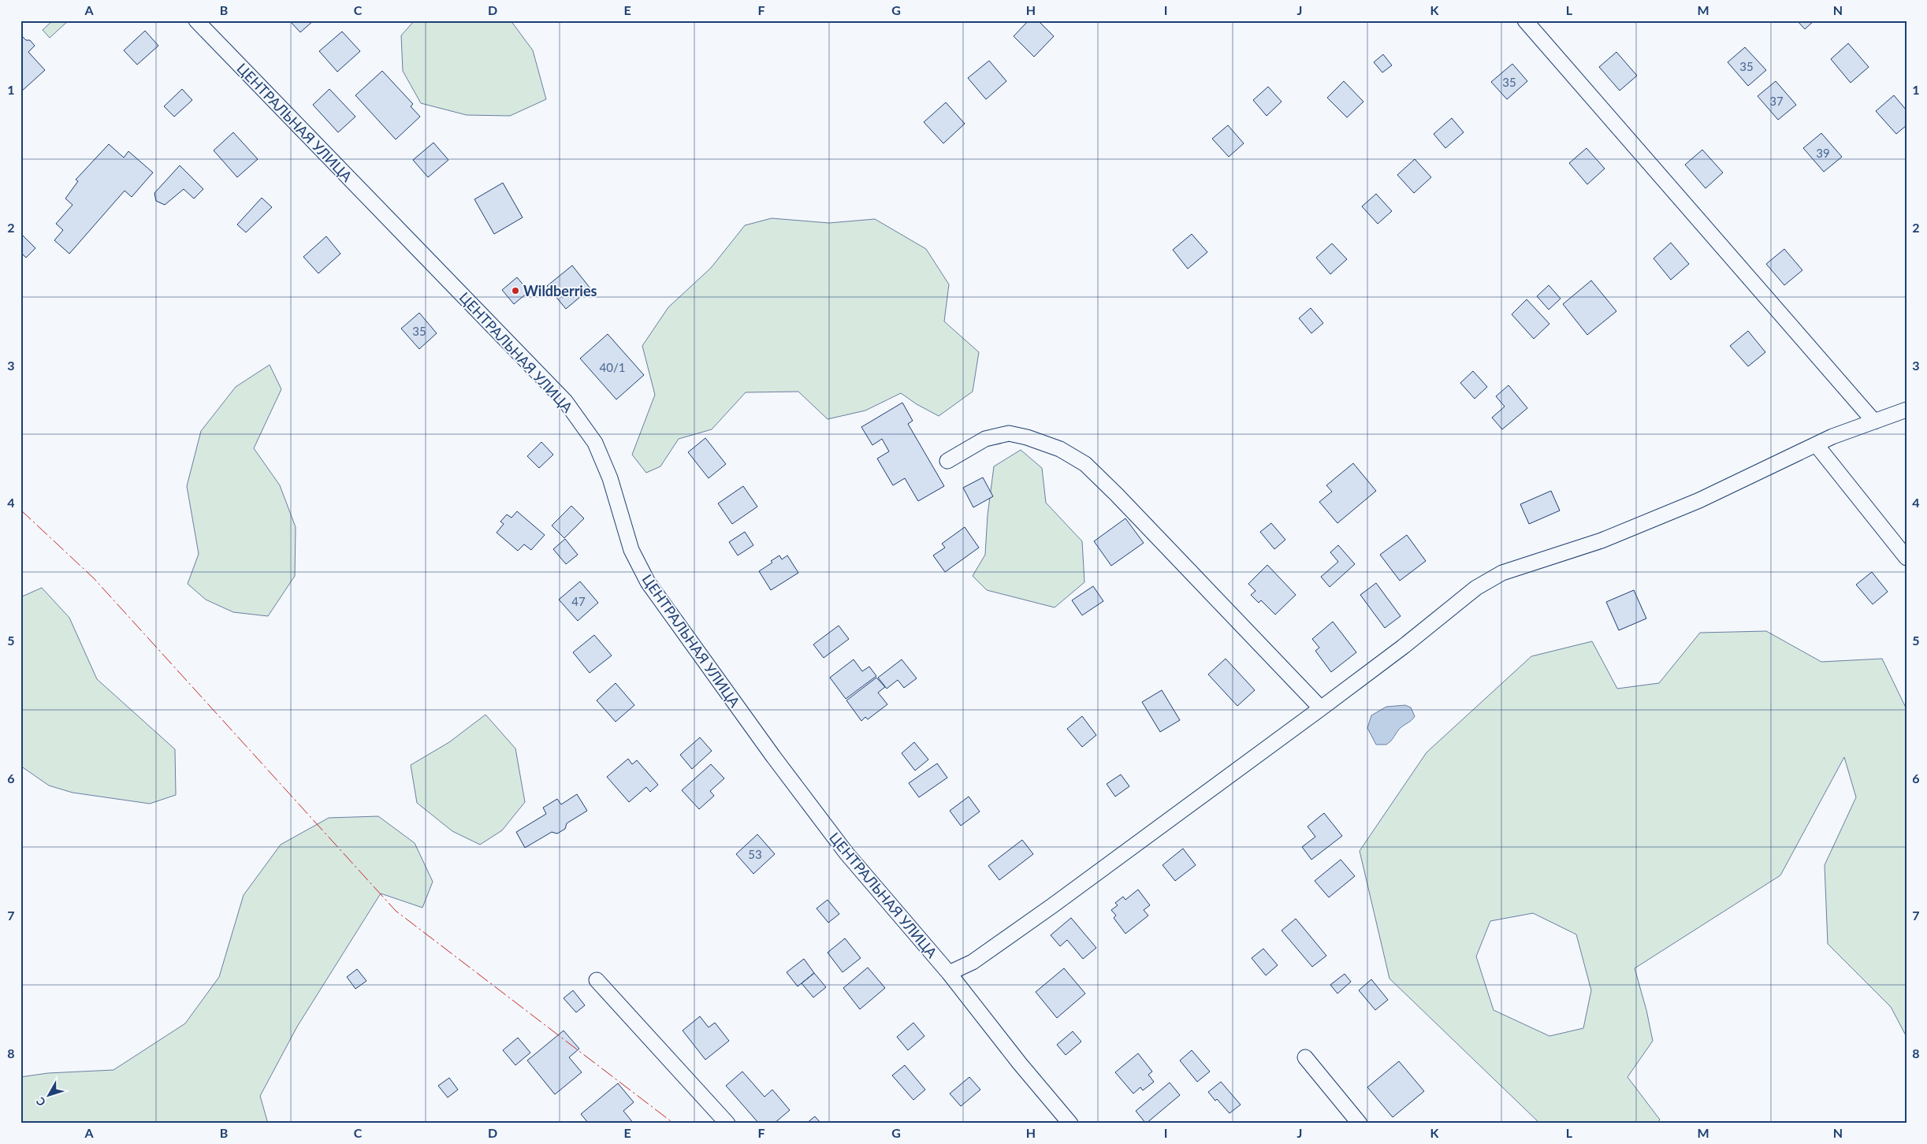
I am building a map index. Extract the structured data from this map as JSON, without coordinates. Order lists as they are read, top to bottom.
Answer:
{
  "streets": {
    "street": ["ЦЕНТРАЛЬНАЯ УЛИЦА"]
  },
  "places": ["Wildberries"],
  "house_numbers": [
    "35",
    "35",
    "37",
    "39",
    "35",
    "40/1",
    "47",
    "53"
  ],
  "north": "bottom left",
  "grid": {
    "columns": [
      "A",
      "B",
      "C",
      "D",
      "E",
      "F",
      "G",
      "H",
      "I",
      "J",
      "K",
      "L",
      "M",
      "N"
    ],
    "rows": [
      "1",
      "2",
      "3",
      "4",
      "5",
      "6",
      "7",
      "8"
    ]
  }
}
